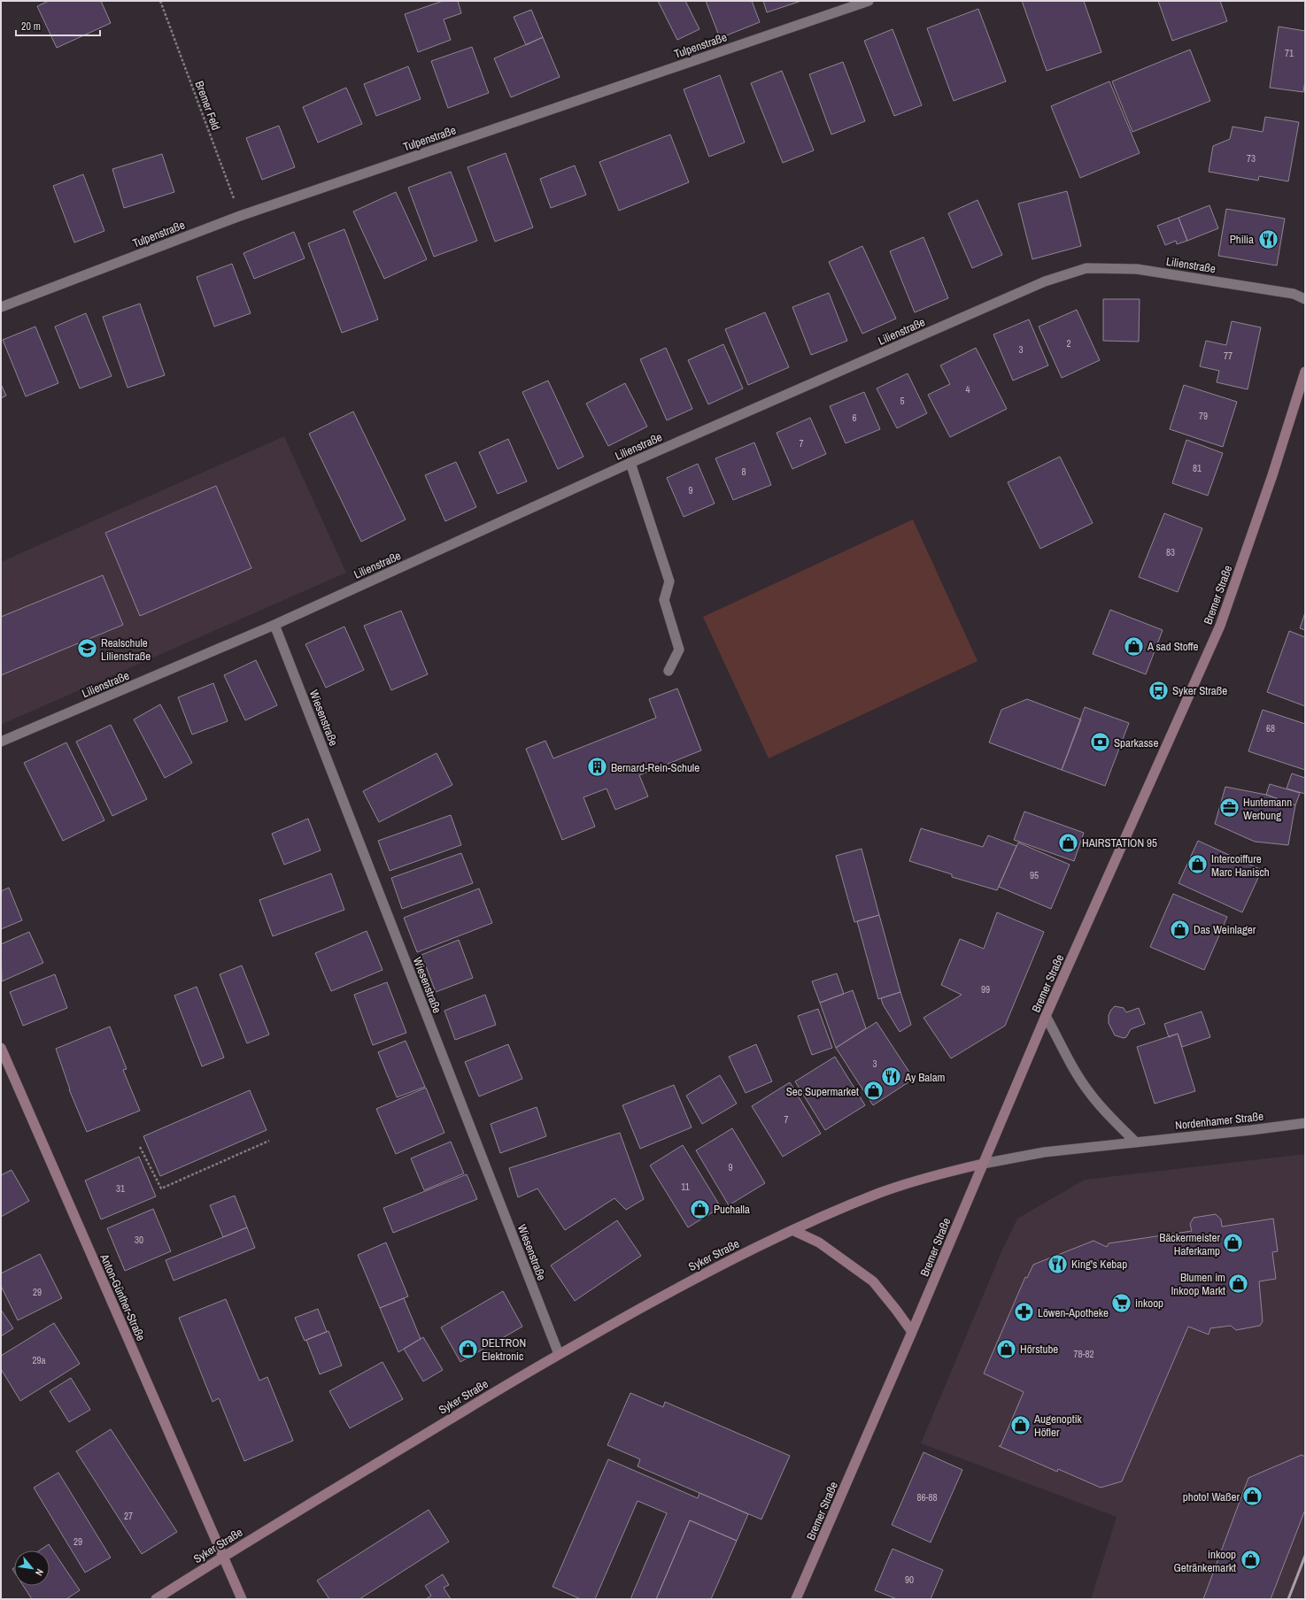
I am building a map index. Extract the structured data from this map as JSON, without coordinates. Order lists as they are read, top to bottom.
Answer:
{
  "streets": {
    "main road": ["Bremer Straße", "Syker Straße", "Anton-Günther-Straße"],
    "street": [
      "Tulpenstraße",
      "Lilienstraße",
      "Wiesenstraße",
      "Nordenhamer Straße"
    ],
    "path": ["Bremer Feld"]
  },
  "crossings": [
    ["Tulpenstraße", "Bremer Feld"],
    ["Lilienstraße", "Wiesenstraße"],
    ["Bremer Straße", "Nordenhamer Straße"],
    ["Bremer Straße", "Syker Straße"],
    ["Wiesenstraße", "Syker Straße"],
    ["Nordenhamer Straße", "Syker Straße"],
    ["Syker Straße", "Anton-Günther-Straße"]
  ],
  "places": {
    "restaurant": ["Philia", "Ay Balam", "King's Kebap"],
    "shop": [
      "A sad Stoffe",
      "HAIRSTATION 95",
      "Intercoiffure Marc Hanisch",
      "Das Weinlager",
      "Sec Supermarket",
      "Puchalla",
      "Bäckermeister Haferkamp",
      "Blumen im Inkoop Markt",
      "DELTRON Elektronic",
      "Hörstube",
      "Augenoptik Höfler",
      "photo! Waßer",
      "inkoop Getränkemarkt"
    ],
    "school or university": ["Realschule Lilienstraße"],
    "bus stop": ["Syker Straße"],
    "bank": ["Sparkasse"],
    "building": ["Bernard-Rein-Schule"],
    "office": ["Huntemann Werbung"],
    "supermarket": ["inkoop"],
    "pharmacy": ["Löwen-Apotheke"]
  },
  "house_numbers": [
    "71",
    "73",
    "2",
    "3",
    "77",
    "4",
    "5",
    "79",
    "6",
    "7",
    "81",
    "8",
    "9",
    "83",
    "68",
    "95",
    "99",
    "3",
    "7",
    "9",
    "11",
    "31",
    "30",
    "29",
    "78-82",
    "29a",
    "86-88",
    "27",
    "29",
    "90"
  ],
  "scale_bar": "20 m",
  "north": "bottom right"
}
